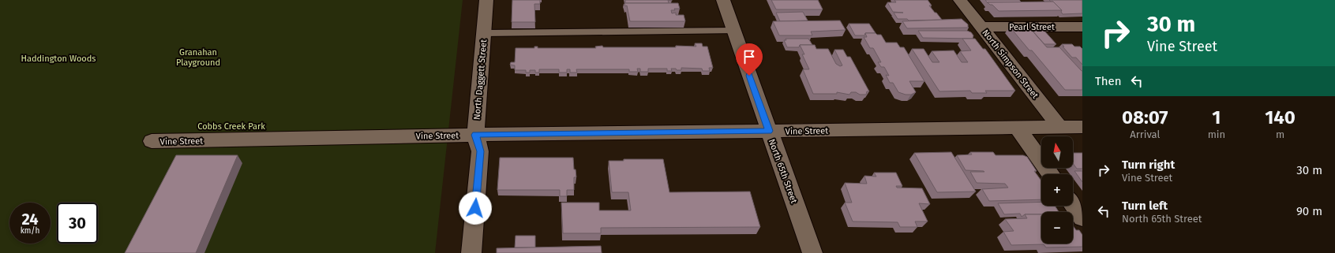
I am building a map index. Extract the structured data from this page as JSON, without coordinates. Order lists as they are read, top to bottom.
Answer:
{
  "streets": {
    "street": [
      "Pearl Street",
      "North Simpson Street",
      "North Daggett Street",
      "Vine Street",
      "North 65th Street"
    ]
  },
  "crossings": [
    ["Pearl Street", "North Simpson Street"],
    ["North Simpson Street", "Vine Street"],
    ["North Daggett Street", "Vine Street"],
    ["Vine Street", "North 65th Street"]
  ],
  "parks": ["Granahan Playground", "Haddington Woods", "Cobbs Creek Park"],
  "north": "top",
  "page": {
    "turn": ["30 m", "Vine Street"],
    "then": "Then",
    "eta": [
      "08:07",
      "Arrival",
      "1",
      "min",
      "140",
      "m"
    ],
    "map_buttons": ["+", "−"],
    "list": [
      {
        "name": "Turn right",
        "note": "Vine Street",
        "value": "30 m"
      },
      {
        "name": "Turn left",
        "note": "North 65th Street",
        "value": "90 m"
      }
    ],
    "speed": "24 km/h",
    "limit": "30"
  }
}
